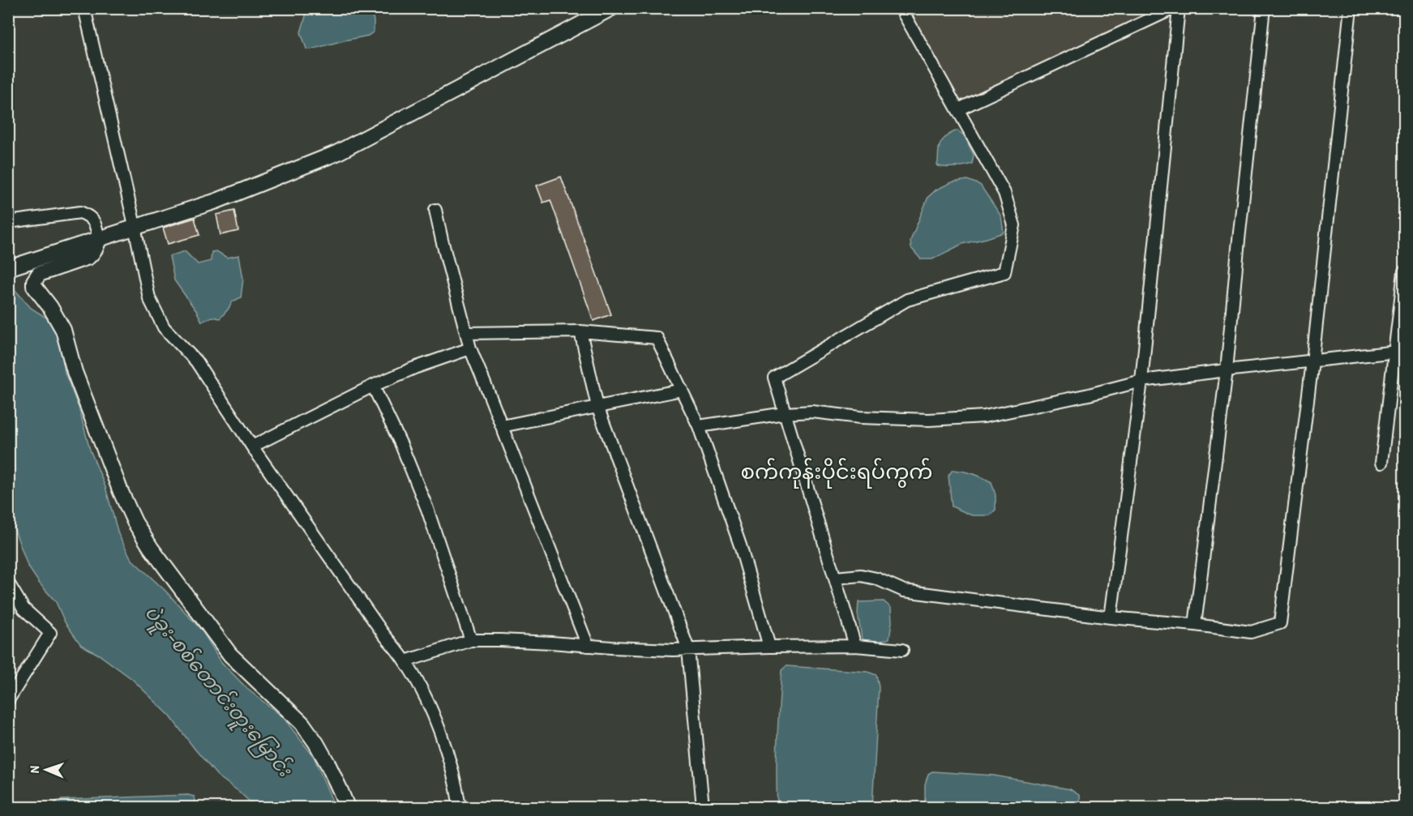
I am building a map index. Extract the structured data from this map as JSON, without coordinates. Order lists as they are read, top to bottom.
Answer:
{
  "districts": ["စက်ကုန်းပိုင်းရပ်ကွက်"],
  "water": ["ပဲခူး-စစ်တောင်းတူးမြောင်း"],
  "north": "left"
}
